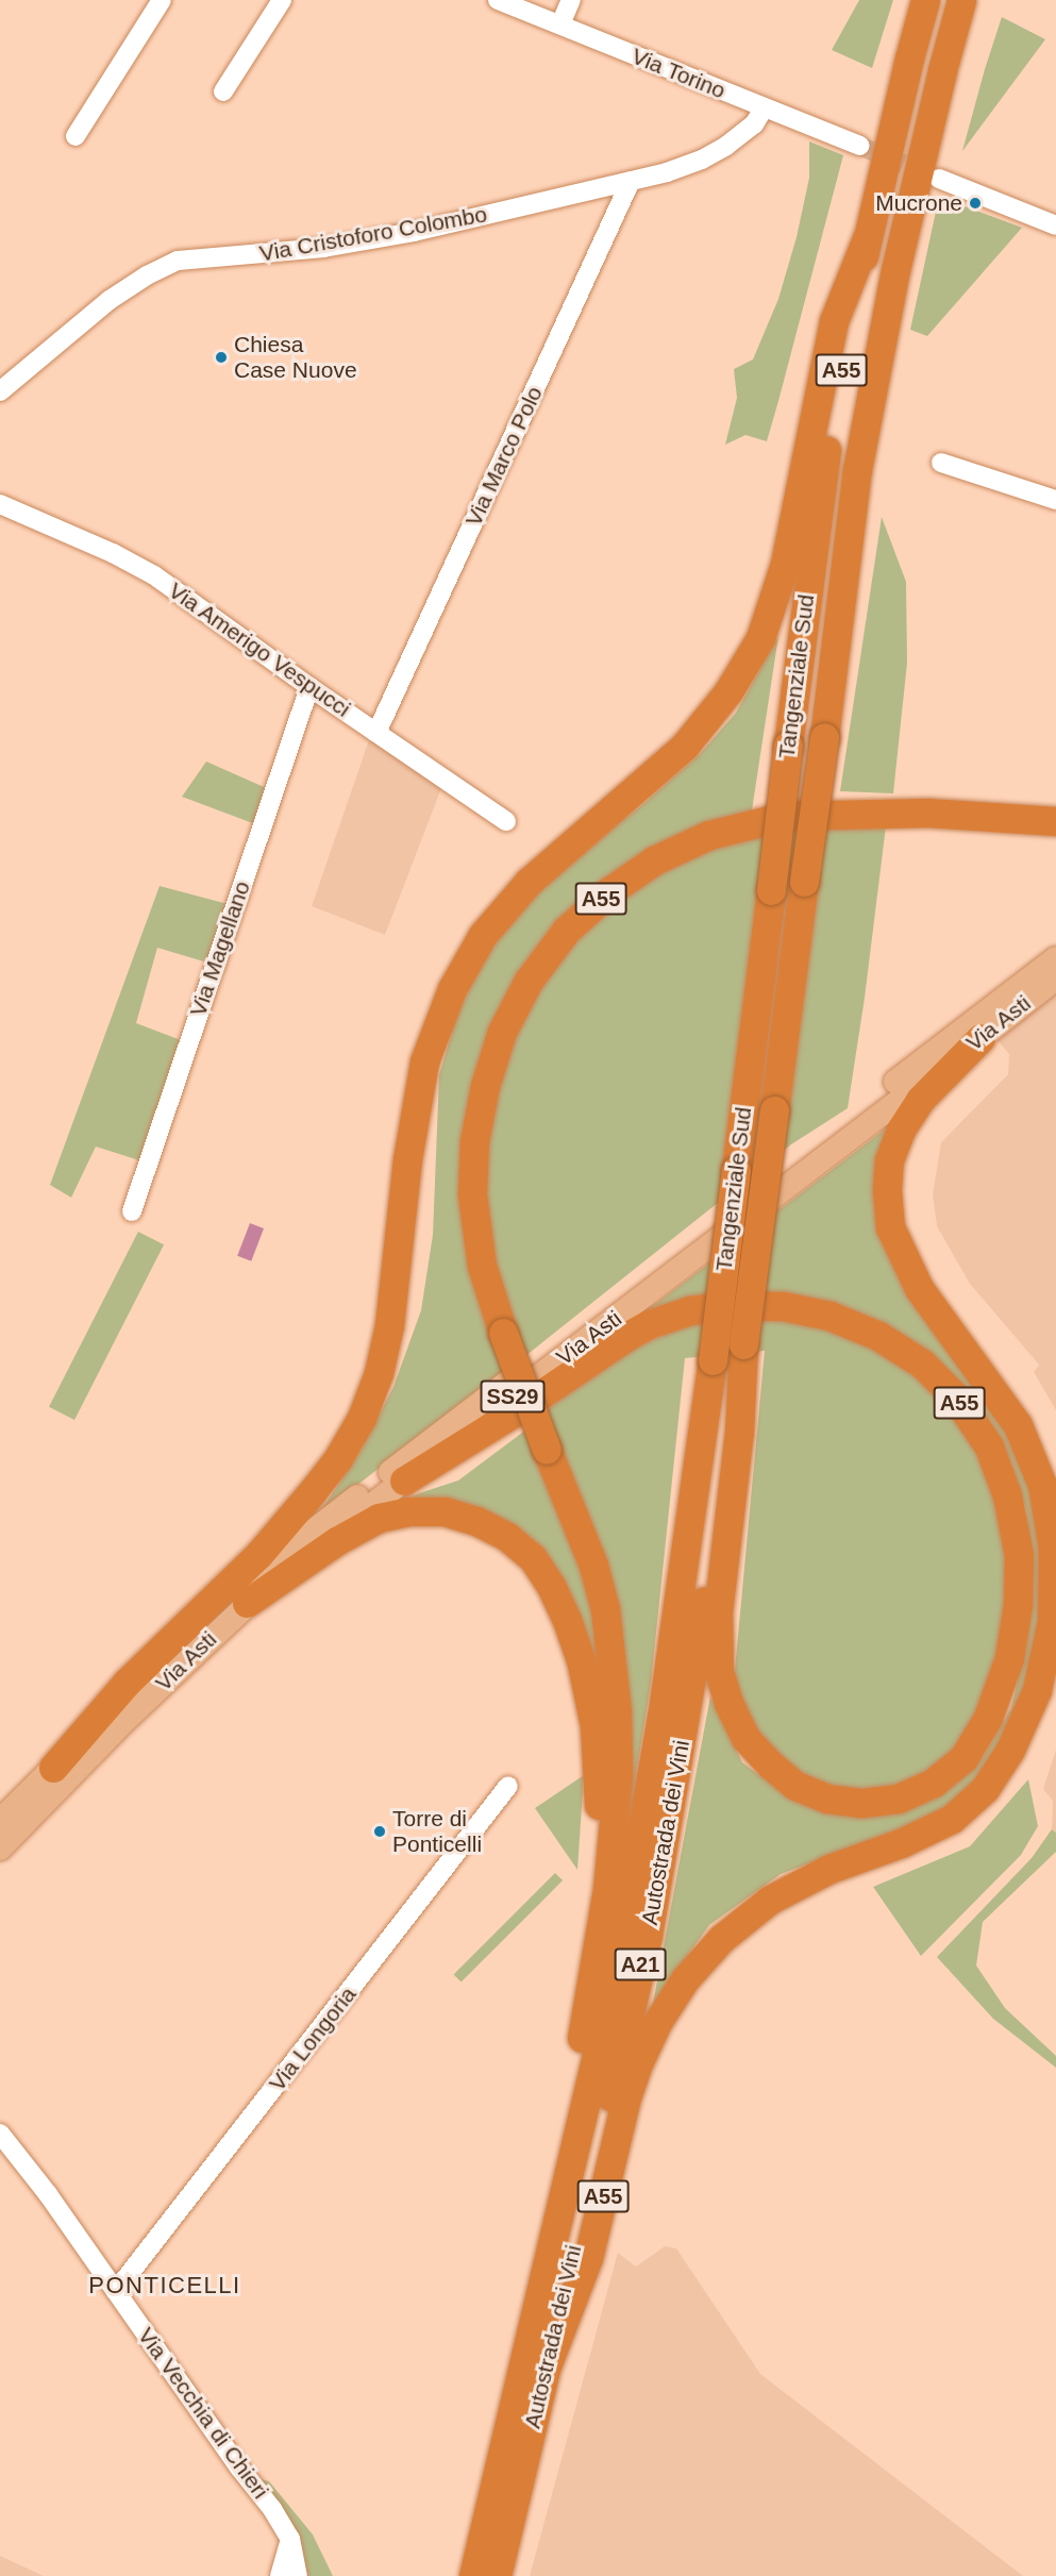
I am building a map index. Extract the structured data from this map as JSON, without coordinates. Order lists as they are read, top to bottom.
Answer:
{
  "streets": {
    "highway": [
      "A55",
      "Tangenziale Sud",
      "Autostrada dei Vini",
      "A21"
    ],
    "main road": ["Via Asti", "SS29"],
    "street": [
      "Via Torino",
      "Via Cristoforo Colombo",
      "Via Marco Polo",
      "Via Amerigo Vespucci",
      "Via Magellano",
      "Via Longoria",
      "Via Vecchia di Chieri"
    ]
  },
  "crossings": [
    ["Via Torino", "Via Cristoforo Colombo"],
    ["Via Cristoforo Colombo", "Via Marco Polo"],
    ["A55", "Tangenziale Sud"],
    ["A55", "Via Asti"],
    ["A55", "Autostrada dei Vini"],
    ["Via Marco Polo", "Via Amerigo Vespucci"],
    ["Via Amerigo Vespucci", "Via Magellano"],
    ["Tangenziale Sud", "Autostrada dei Vini"],
    ["Via Longoria", "Via Vecchia di Chieri"]
  ],
  "districts": ["PONTICELLI"],
  "places": ["Mucrone", "Chiesa Case Nuove", "Torre di Ponticelli"]
}
